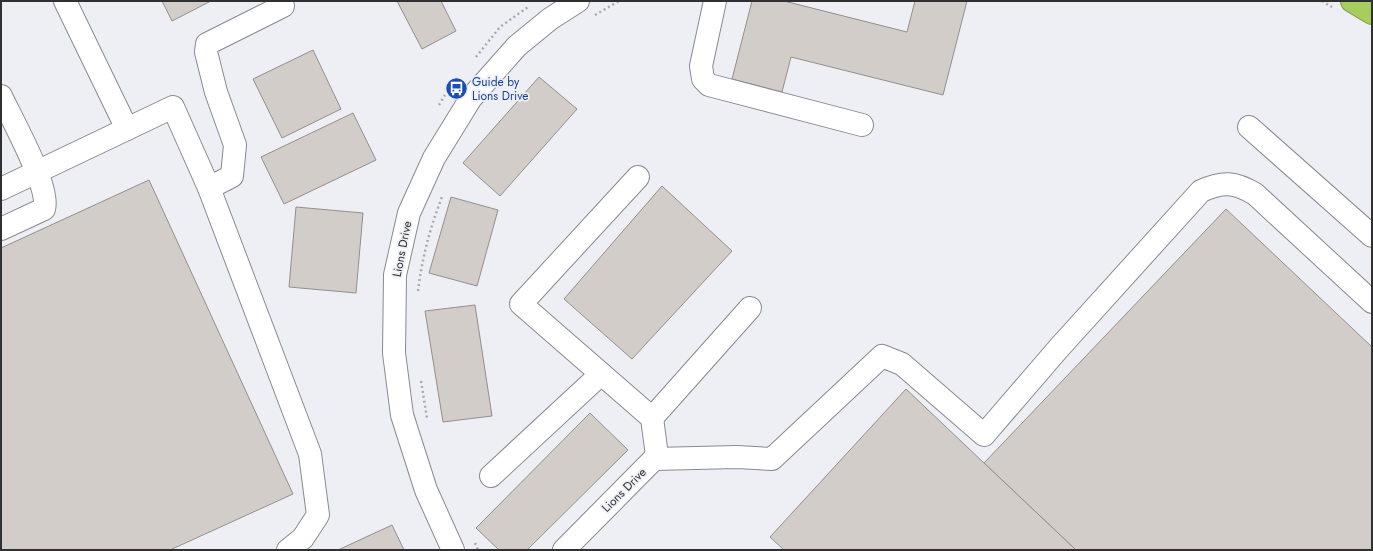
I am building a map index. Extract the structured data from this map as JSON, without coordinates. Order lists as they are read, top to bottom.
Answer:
{
  "streets": {
    "street": ["Lions Drive"]
  },
  "places": {
    "bus stop": ["Guide by Lions Drive"]
  }
}
